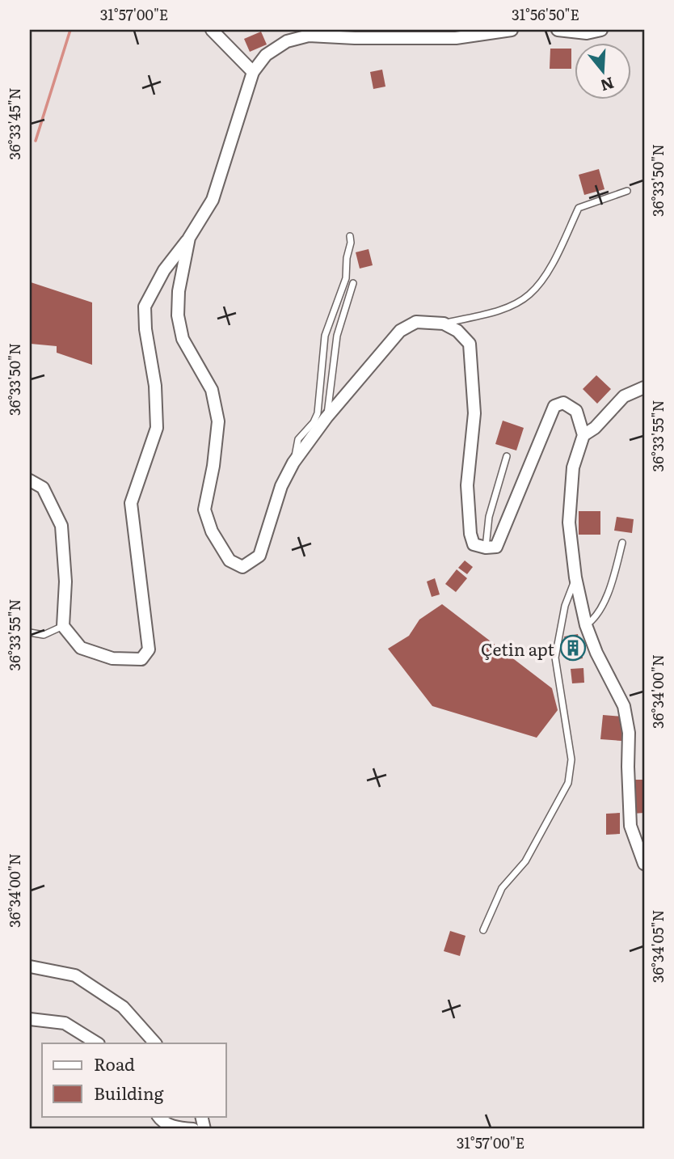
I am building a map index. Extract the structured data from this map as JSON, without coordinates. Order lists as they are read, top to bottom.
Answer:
{
  "places": {
    "building": ["Çetin apt"]
  },
  "legend": ["Road", "Building"],
  "north": "bottom",
  "coordinates": [
    "31°57'00\"E",
    "31°56'50\"E",
    "36°33'45\"N",
    "36°33'50\"N",
    "36°33'55\"N",
    "36°34'00\"N",
    "36°34'05\"N"
  ]
}
